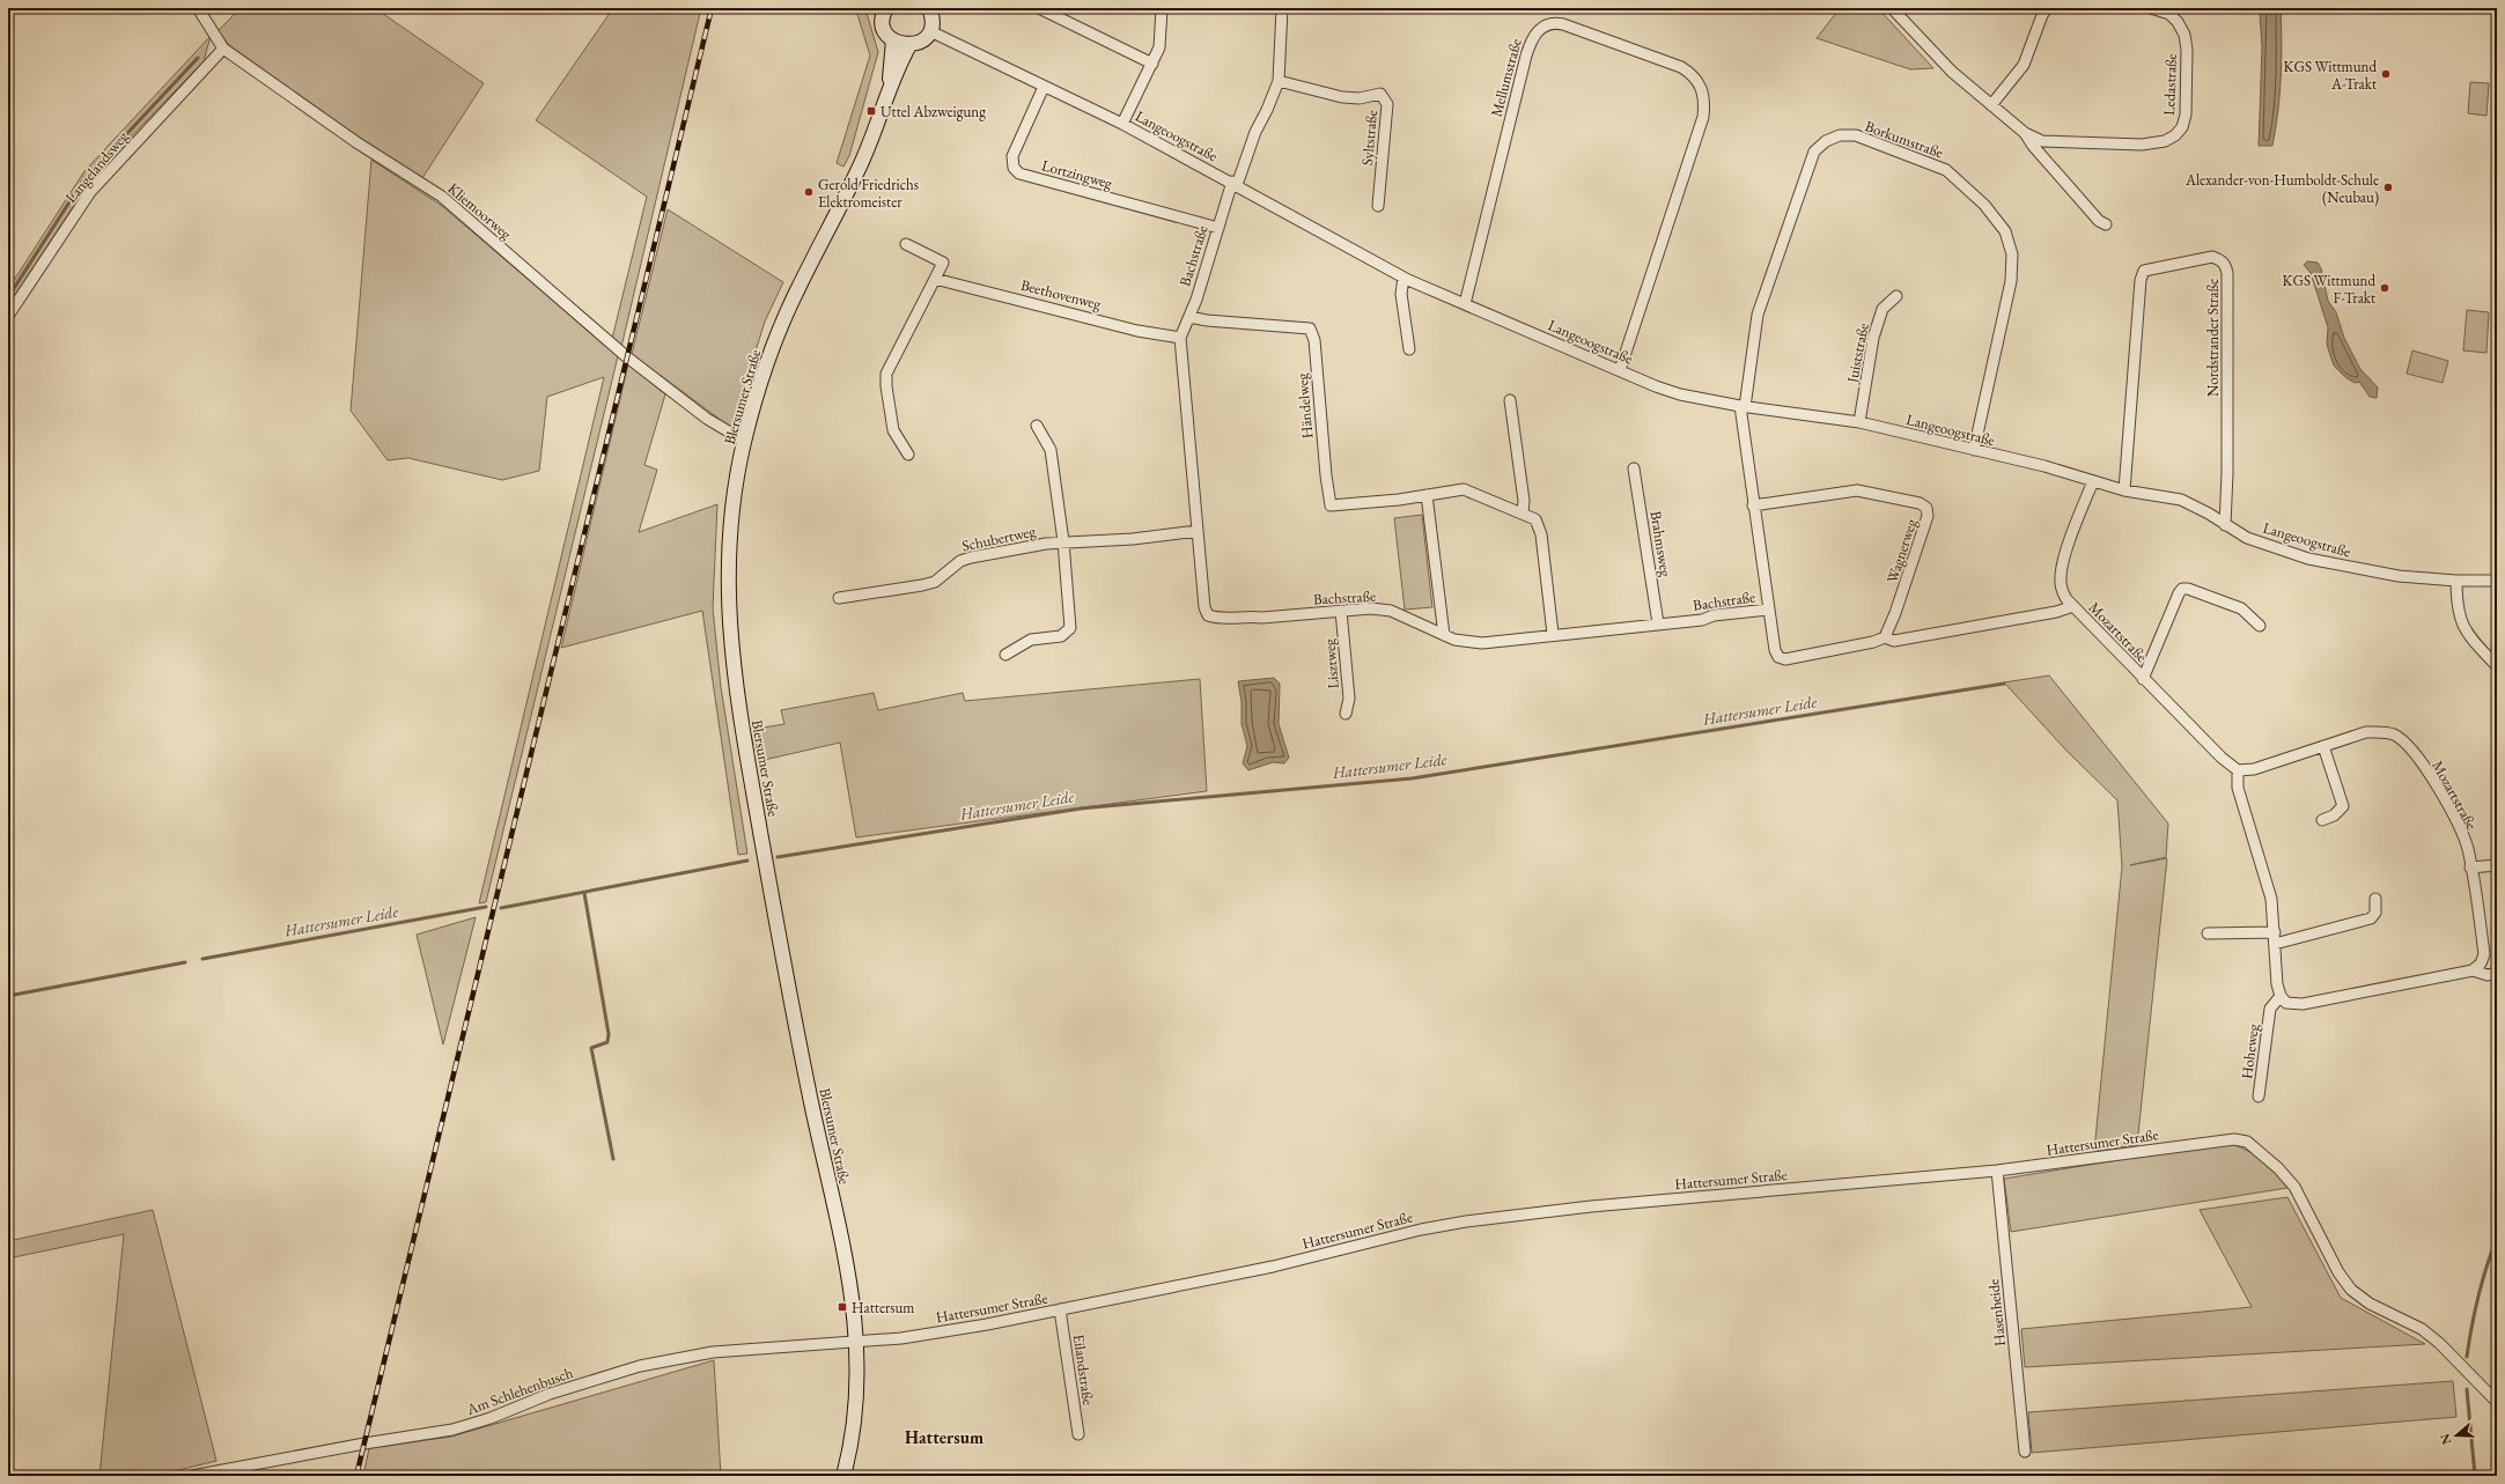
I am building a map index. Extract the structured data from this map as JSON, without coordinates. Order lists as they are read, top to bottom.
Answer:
{
  "streets": {
    "main road": ["Blersumer Straße"],
    "street": [
      "Mellumstraße",
      "Ledastraße",
      "Langeoogstraße",
      "Syltstraße",
      "Borkumstraße",
      "Langelandsweg",
      "Lortzingweg",
      "Kliemoorweg",
      "Bachstraße",
      "Beethovenweg",
      "Nordstrander Straße",
      "Juiststraße",
      "Händelweg",
      "Schubertweg",
      "Brahmsweg",
      "Wagnerweg",
      "Mozartstraße",
      "Lisztweg",
      "Hoheweg",
      "Hattersumer Straße",
      "Hasenheide",
      "Eilandstraße",
      "Am Schlehenbusch"
    ]
  },
  "crossings": [
    ["Mellumstraße", "Langeoogstraße"],
    ["Langeoogstraße", "Borkumstraße"],
    ["Langeoogstraße", "Lortzingweg"],
    ["Langeoogstraße", "Bachstraße"],
    ["Langeoogstraße", "Nordstrander Straße"],
    ["Langeoogstraße", "Juiststraße"],
    ["Langeoogstraße", "Mozartstraße"],
    ["Syltstraße", "Bachstraße"],
    ["Borkumstraße", "Bachstraße"],
    ["Langelandsweg", "Kliemoorweg"],
    ["Lortzingweg", "Bachstraße"],
    ["Kliemoorweg", "Blersumer Straße"],
    ["Bachstraße", "Beethovenweg"],
    ["Bachstraße", "Händelweg"],
    ["Bachstraße", "Schubertweg"],
    ["Bachstraße", "Brahmsweg"],
    ["Bachstraße", "Wagnerweg"],
    ["Bachstraße", "Lisztweg"],
    ["Blersumer Straße", "Hattersumer Straße"],
    ["Blersumer Straße", "Am Schlehenbusch"],
    ["Hattersumer Straße", "Hasenheide"],
    ["Hattersumer Straße", "Eilandstraße"],
    ["Hattersumer Straße", "Am Schlehenbusch"]
  ],
  "districts": ["Hattersum"],
  "water": ["Hattersumer Leide"],
  "places": {
    "other": [
      "KGS Wittmund A-Trakt",
      "Alexander-von-Humboldt-Schule (Neubau)",
      "Gerold Friedrichs Elektromeister",
      "KGS Wittmund F-Trakt"
    ],
    "transit": ["Uttel Abzweigung", "Hattersum"]
  },
  "north": "left"
}
